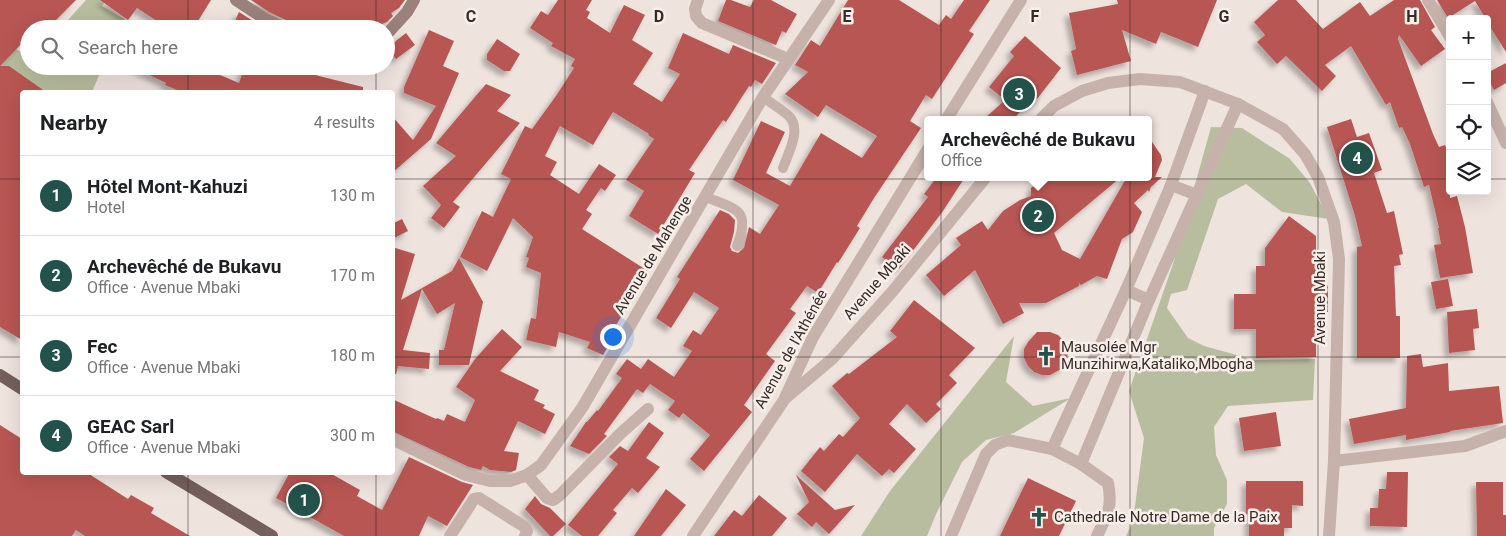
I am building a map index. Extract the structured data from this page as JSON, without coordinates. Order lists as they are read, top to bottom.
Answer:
{
  "streets": {
    "street": ["Avenue de Mahenge", "Avenue Mbaki", "Avenue de l'Athénée"]
  },
  "crossings": [
    ["Avenue Mbaki", "Avenue de l'Athénée"]
  ],
  "places": {
    "church": ["Mausolée Mgr Munzihirwa,Kataliko,Mbogha", "Cathedrale Notre Dame de la Paix"]
  },
  "page": {
    "map_buttons": ["+", "−"],
    "search": "Search here",
    "pins": [
      "3",
      "4",
      "2",
      "1"
    ],
    "heading": ["Nearby", "4 results"],
    "popup": ["Archevêché de Bukavu", "Office"],
    "list": [
      {
        "mark": "1",
        "name": "Hôtel Mont-Kahuzi",
        "note": "Hotel",
        "value": "130 m"
      },
      {
        "mark": "2",
        "name": "Archevêché de Bukavu",
        "note": "Office · Avenue Mbaki",
        "value": "170 m"
      },
      {
        "mark": "3",
        "name": "Fec",
        "note": "Office · Avenue Mbaki",
        "value": "180 m"
      },
      {
        "mark": "4",
        "name": "GEAC Sarl",
        "note": "Office · Avenue Mbaki",
        "value": "300 m"
      }
    ]
  },
  "grid": {
    "columns": [
      "C",
      "D",
      "E",
      "F",
      "G",
      "H"
    ]
  }
}
